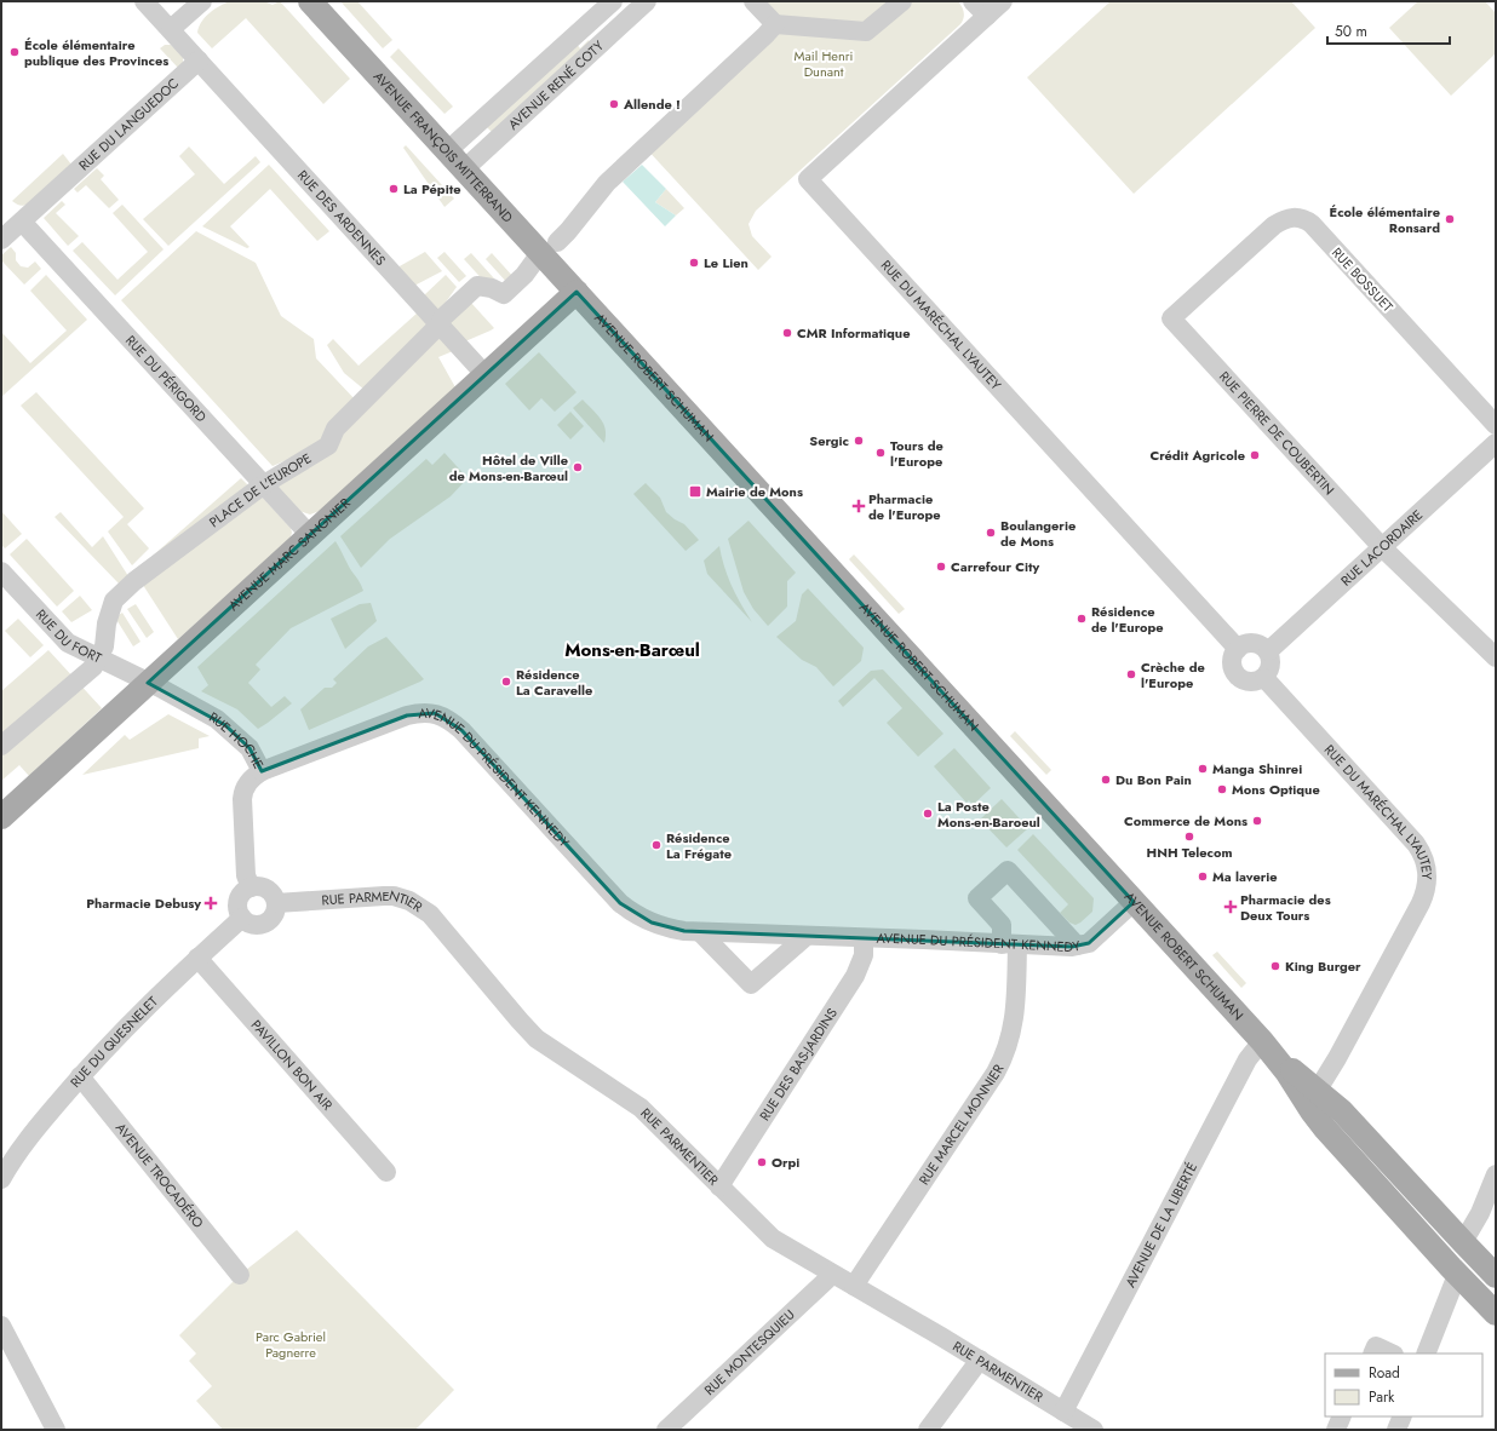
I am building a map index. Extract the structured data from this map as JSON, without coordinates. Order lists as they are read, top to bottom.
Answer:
{
  "streets": {
    "main road": ["AVENUE FRANÇOIS MITTERRAND", "AVENUE ROBERT SCHUMAN", "AVENUE MARC SANGNIER"],
    "street": [
      "AVENUE RENÉ COTY",
      "RUE DU LANGUEDOC",
      "RUE DES ARDENNES",
      "RUE BOSSUET",
      "RUE DU MARÉCHAL LYAUTEY",
      "RUE DU PÉRIGORD",
      "RUE PIERRE DE COUBERTIN",
      "PLACE DE L'EUROPE",
      "RUE LACORDAIRE",
      "RUE DU FORT",
      "RUE HOCHE",
      "AVENUE DU PRÉSIDENT KENNEDY",
      "RUE PARMENTIER",
      "RUE DU QUESNELET",
      "RUE DES BAS-JARDINS",
      "PAVILLON BON AIR",
      "RUE MARCEL MONNIER",
      "AVENUE TROCADÉRO",
      "AVENUE DE LA LIBERTÉ",
      "RUE MONTESQUIEU"
    ]
  },
  "crossings": [
    ["AVENUE RENÉ COTY", "AVENUE FRANÇOIS MITTERRAND"],
    ["RUE DU LANGUEDOC", "RUE DES ARDENNES"],
    ["RUE DU LANGUEDOC", "RUE DU PÉRIGORD"],
    ["AVENUE FRANÇOIS MITTERRAND", "AVENUE ROBERT SCHUMAN"],
    ["AVENUE FRANÇOIS MITTERRAND", "AVENUE MARC SANGNIER"],
    ["RUE DES ARDENNES", "PLACE DE L'EUROPE"],
    ["RUE DES ARDENNES", "AVENUE MARC SANGNIER"],
    ["RUE BOSSUET", "RUE PIERRE DE COUBERTIN"],
    ["RUE DU MARÉCHAL LYAUTEY", "AVENUE ROBERT SCHUMAN"],
    ["RUE DU MARÉCHAL LYAUTEY", "RUE LACORDAIRE"],
    ["AVENUE ROBERT SCHUMAN", "AVENUE MARC SANGNIER"],
    ["AVENUE ROBERT SCHUMAN", "AVENUE DU PRÉSIDENT KENNEDY"],
    ["AVENUE ROBERT SCHUMAN", "AVENUE DE LA LIBERTÉ"],
    ["RUE DU PÉRIGORD", "PLACE DE L'EUROPE"],
    ["RUE DU PÉRIGORD", "AVENUE MARC SANGNIER"],
    ["RUE PIERRE DE COUBERTIN", "RUE LACORDAIRE"],
    ["PLACE DE L'EUROPE", "RUE DU FORT"],
    ["AVENUE MARC SANGNIER", "RUE DU FORT"],
    ["AVENUE MARC SANGNIER", "RUE HOCHE"],
    ["RUE DU FORT", "RUE HOCHE"],
    ["RUE HOCHE", "AVENUE DU PRÉSIDENT KENNEDY"],
    ["RUE HOCHE", "RUE PARMENTIER"],
    ["RUE HOCHE", "RUE DU QUESNELET"],
    ["AVENUE DU PRÉSIDENT KENNEDY", "RUE DES BAS-JARDINS"],
    ["AVENUE DU PRÉSIDENT KENNEDY", "RUE MARCEL MONNIER"],
    ["RUE PARMENTIER", "RUE DU QUESNELET"],
    ["RUE PARMENTIER", "RUE DES BAS-JARDINS"],
    ["RUE PARMENTIER", "RUE MARCEL MONNIER"],
    ["RUE PARMENTIER", "AVENUE DE LA LIBERTÉ"],
    ["RUE PARMENTIER", "RUE MONTESQUIEU"],
    ["RUE DU QUESNELET", "PAVILLON BON AIR"],
    ["RUE DU QUESNELET", "AVENUE TROCADÉRO"]
  ],
  "districts": ["Mons-en-Barœul"],
  "parks": ["Mail Henri Dunant", "Parc Gabriel Pagnerre"],
  "places": {
    "other": [
      "École élémentaire publique des Provinces",
      "Allende !",
      "La Pépite",
      "École élémentaire Ronsard",
      "Le Lien",
      "CMR Informatique",
      "Sergic",
      "Tours de l'Europe",
      "Crédit Agricole",
      "Hôtel de Ville de Mons-en-Barœul",
      "Boulangerie de Mons",
      "Carrefour City",
      "Résidence de l'Europe",
      "Crèche de l'Europe",
      "Résidence La Caravelle",
      "Manga Shinrei",
      "Du Bon Pain",
      "Mons Optique",
      "La Poste Mons-en-Baroeul",
      "Commerce de Mons",
      "HNH Telecom",
      "Résidence La Frégate",
      "Ma laverie",
      "King Burger",
      "Orpi"
    ],
    "transit": ["Mairie de Mons"],
    "health": ["Pharmacie de l'Europe", "Pharmacie Debusy", "Pharmacie des Deux Tours"]
  },
  "legend": ["Road", "Park"],
  "scale_bar": "50 m"
}
